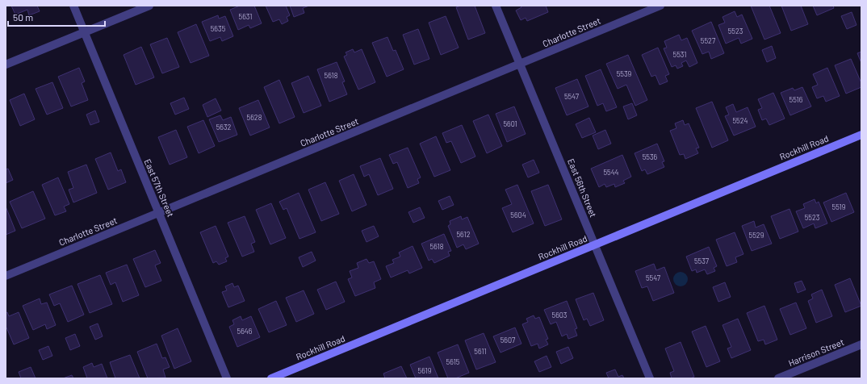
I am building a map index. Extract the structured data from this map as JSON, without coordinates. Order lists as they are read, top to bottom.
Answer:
{
  "streets": {
    "main road": ["Rockhill Road"],
    "street": [
      "Charlotte Street",
      "East 57th Street",
      "East 56th Street",
      "Harrison Street"
    ]
  },
  "crossings": [
    ["Charlotte Street", "East 57th Street"],
    ["Charlotte Street", "East 56th Street"],
    ["Rockhill Road", "East 56th Street"]
  ],
  "house_numbers": [
    "5631",
    "5635",
    "5523",
    "5527",
    "5531",
    "5539",
    "5618",
    "5547",
    "5516",
    "5628",
    "5524",
    "5601",
    "5632",
    "5536",
    "5544",
    "5519",
    "5604",
    "5523",
    "5612",
    "5529",
    "5618",
    "5537",
    "5547",
    "5603",
    "5646",
    "5607",
    "5611",
    "5615",
    "5619"
  ],
  "scale_bar": "50 m"
}
